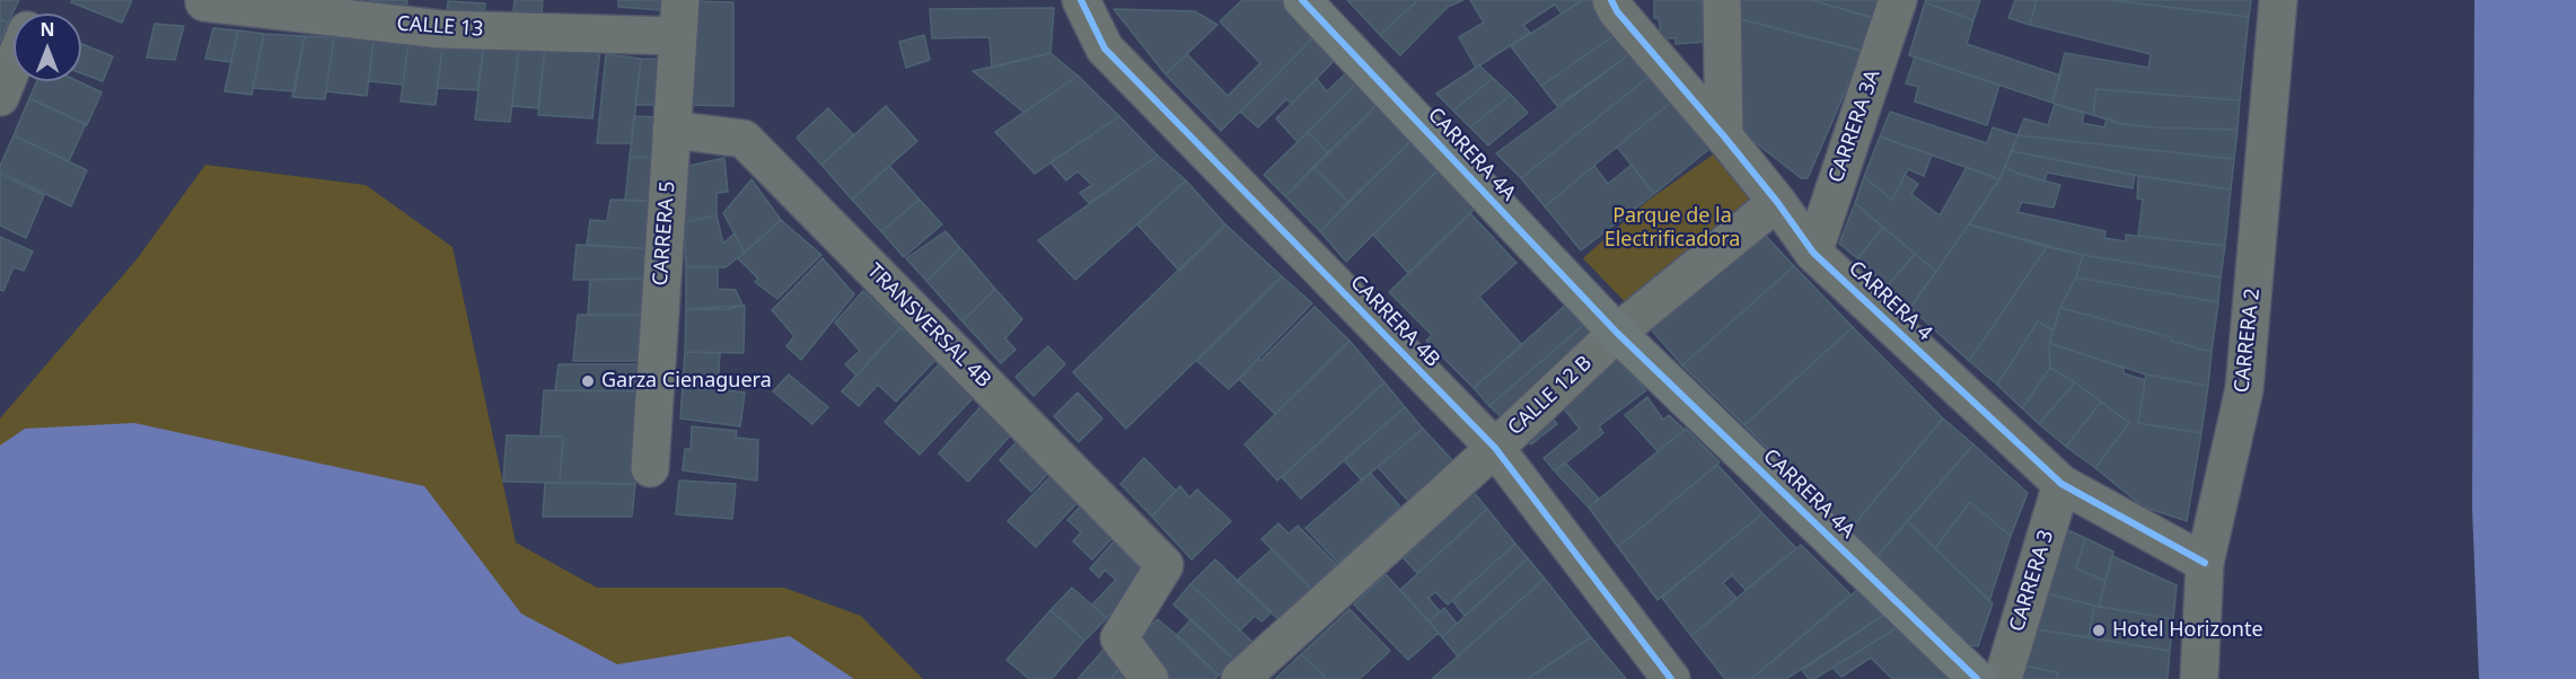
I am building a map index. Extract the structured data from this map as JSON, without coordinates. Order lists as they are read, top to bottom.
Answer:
{
  "streets": {
    "street": [
      "CALLE 13",
      "CARRERA 3A",
      "CARRERA 4A",
      "CARRERA 5",
      "CARRERA 4",
      "CARRERA 4B",
      "TRANSVERSAL 4B",
      "CARRERA 2",
      "CALLE 12 B",
      "CARRERA 3"
    ]
  },
  "crossings": [
    ["CALLE 13", "CARRERA 5"],
    ["CARRERA 3A", "CARRERA 4"],
    ["CARRERA 4A", "CALLE 12 B"],
    ["CARRERA 5", "TRANSVERSAL 4B"],
    ["CARRERA 4", "CARRERA 2"],
    ["CARRERA 4", "CALLE 12 B"],
    ["CARRERA 4", "CARRERA 3"],
    ["CARRERA 4B", "CALLE 12 B"]
  ],
  "parks": ["Parque de la Electrificadora"],
  "places": ["Garza Cienaguera", "Hotel Horizonte"],
  "north": "top"
}
